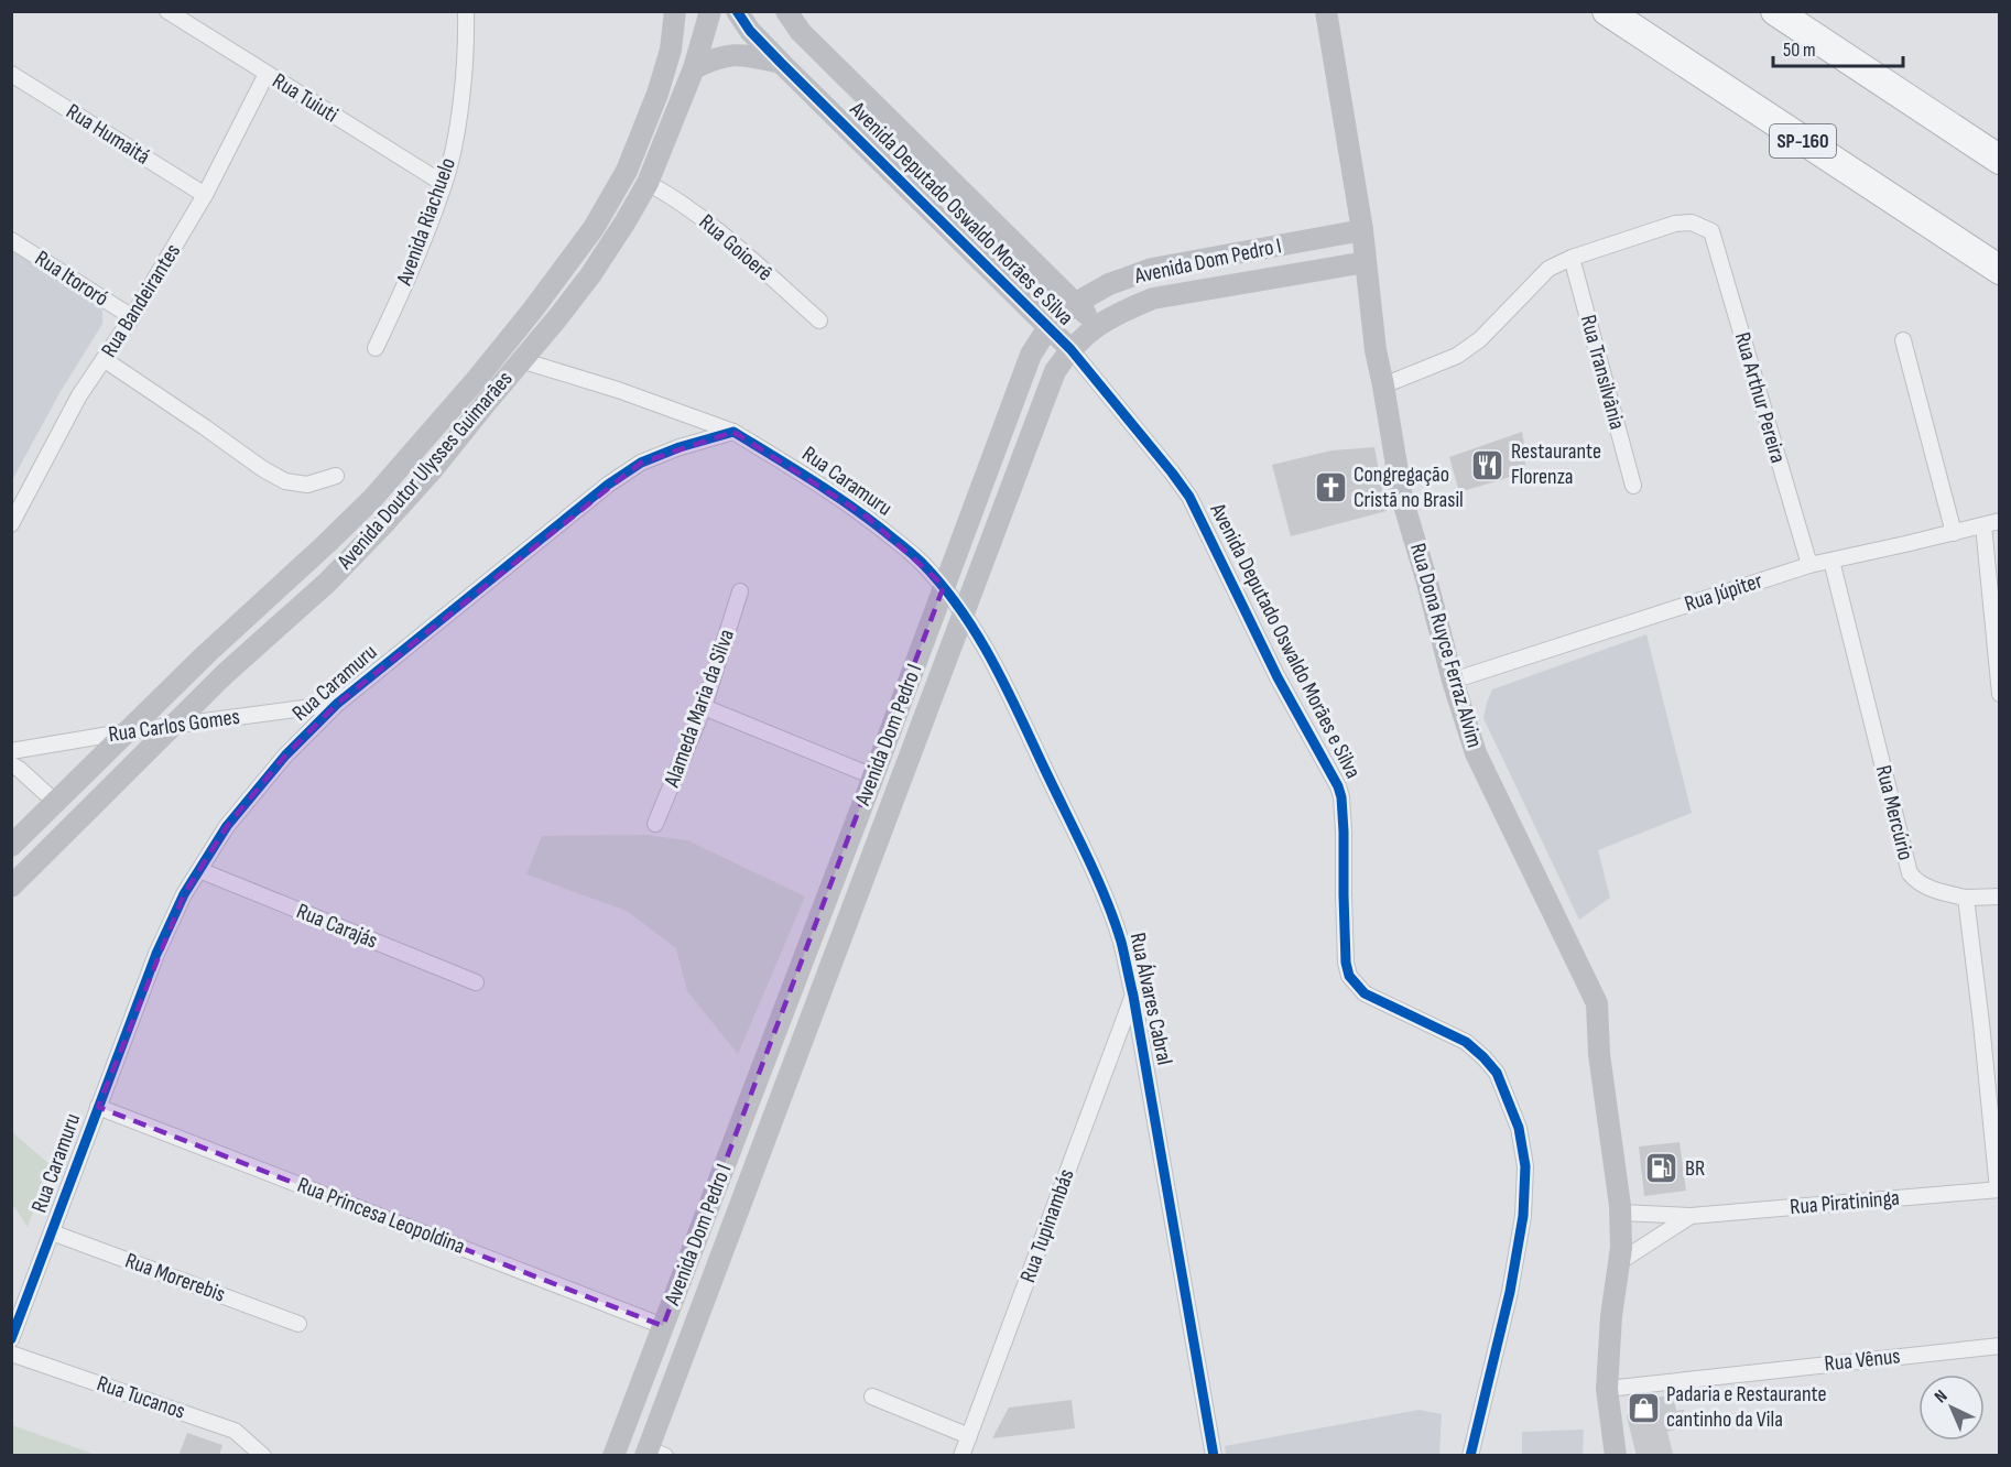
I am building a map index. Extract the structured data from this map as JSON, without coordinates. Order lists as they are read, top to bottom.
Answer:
{
  "streets": {
    "highway": ["SP-160"],
    "street": [
      "Rua Tuiuti",
      "Rua Humaitá",
      "Avenida Deputado Oswaldo Morães e Silva",
      "Avenida Riachuelo",
      "Rua Goioerê",
      "Avenida Dom Pedro I",
      "Rua Itororó",
      "Rua Bandeirantes",
      "Rua Transilvânia",
      "Rua Arthur Pereira",
      "Avenida Doutor Ulysses Guimarães",
      "Rua Caramuru",
      "Rua Júpiter",
      "Rua Dona Ruyce Ferraz Alvim",
      "Alameda Maria da Silva",
      "Rua Carlos Gomes",
      "Rua Mercúrio",
      "Rua Carajás",
      "Rua Álvares Cabral",
      "Rua Piratininga",
      "Rua Princesa Leopoldina",
      "Rua Tupinambás",
      "Rua Morerebis",
      "Rua Vênus",
      "Rua Tucanos"
    ]
  },
  "crossings": [
    ["Rua Tuiuti", "Avenida Riachuelo"],
    ["Rua Tuiuti", "Rua Bandeirantes"],
    ["Rua Humaitá", "Rua Bandeirantes"],
    ["Avenida Deputado Oswaldo Morães e Silva", "Avenida Dom Pedro I"],
    ["Rua Goioerê", "Avenida Doutor Ulysses Guimarães"],
    ["Avenida Dom Pedro I", "Rua Caramuru"],
    ["Avenida Dom Pedro I", "Rua Dona Ruyce Ferraz Alvim"],
    ["Avenida Dom Pedro I", "Rua Álvares Cabral"],
    ["Avenida Dom Pedro I", "Rua Princesa Leopoldina"],
    ["Rua Itororó", "Rua Bandeirantes"],
    ["Rua Transilvânia", "Rua Arthur Pereira"],
    ["Rua Arthur Pereira", "Rua Júpiter"],
    ["Avenida Doutor Ulysses Guimarães", "Rua Carlos Gomes"],
    ["Rua Caramuru", "Rua Carlos Gomes"],
    ["Rua Caramuru", "Rua Carajás"],
    ["Rua Caramuru", "Rua Álvares Cabral"],
    ["Rua Caramuru", "Rua Princesa Leopoldina"],
    ["Rua Caramuru", "Rua Morerebis"],
    ["Rua Júpiter", "Rua Dona Ruyce Ferraz Alvim"],
    ["Rua Júpiter", "Rua Mercúrio"],
    ["Rua Dona Ruyce Ferraz Alvim", "Rua Piratininga"],
    ["Rua Dona Ruyce Ferraz Alvim", "Rua Vênus"],
    ["Rua Álvares Cabral", "Rua Tupinambás"]
  ],
  "places": {
    "restaurant": ["Restaurante Florenza"],
    "church": ["Congregação Cristã no Brasil"],
    "fuel station": ["BR"],
    "shop": ["Padaria e Restaurante cantinho da Vila"]
  },
  "scale_bar": "50 m",
  "north": "top left"
}
